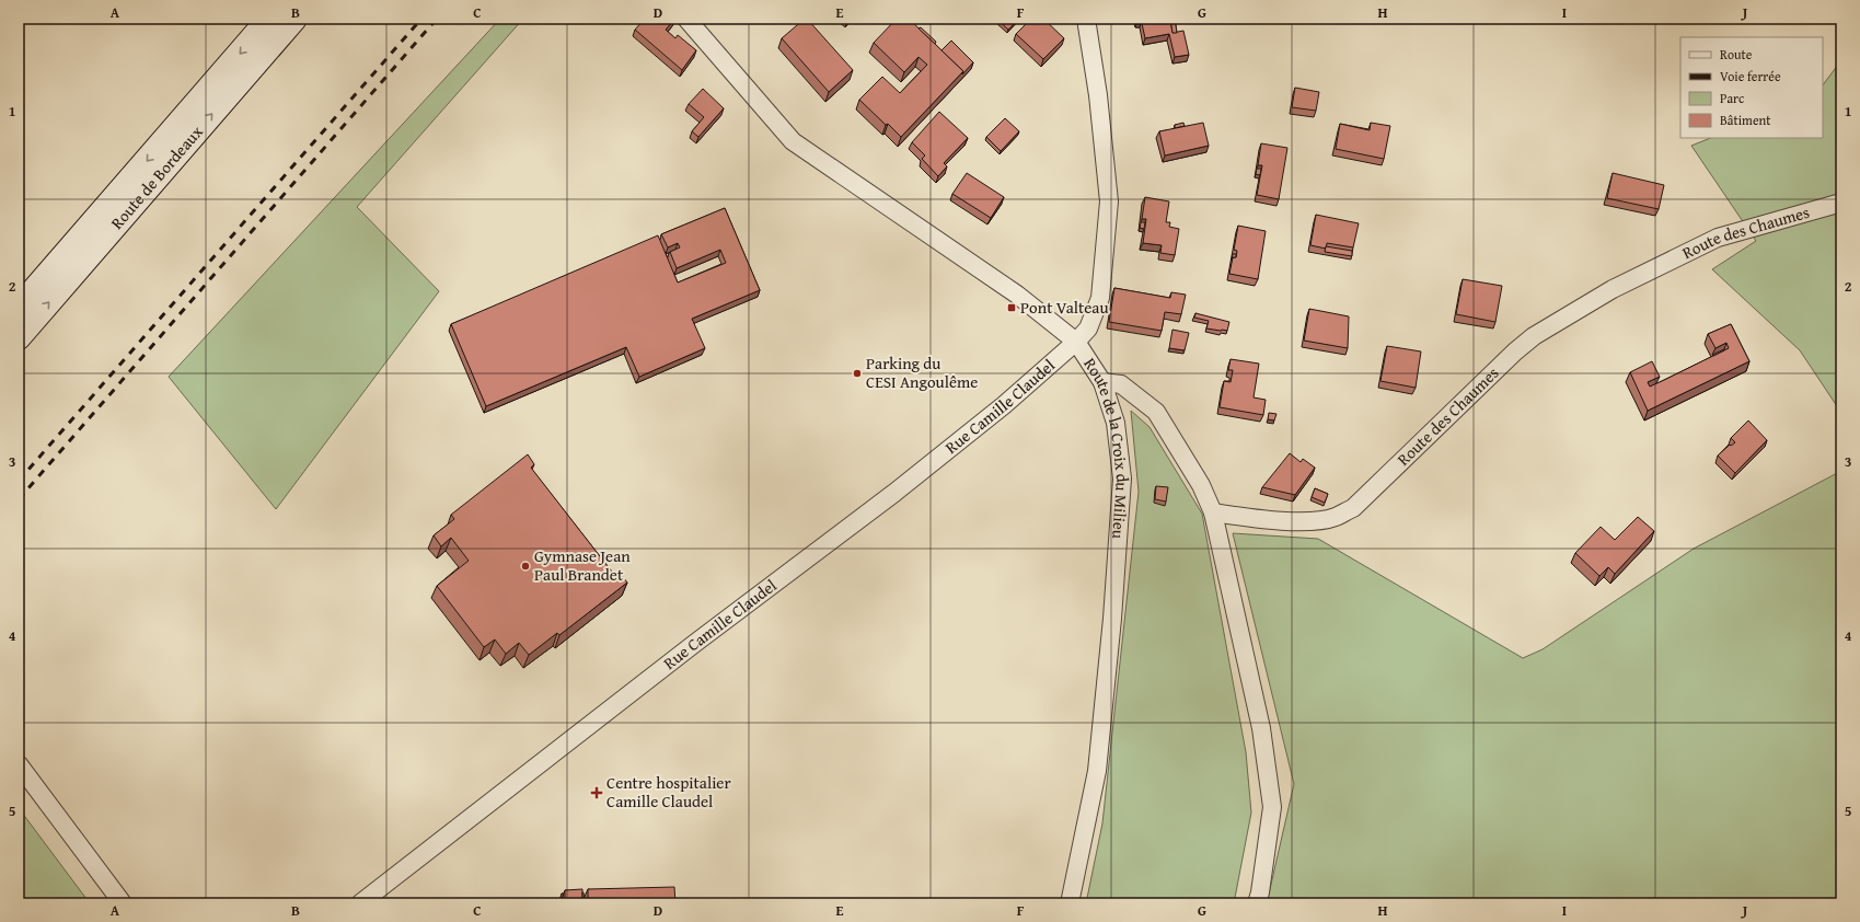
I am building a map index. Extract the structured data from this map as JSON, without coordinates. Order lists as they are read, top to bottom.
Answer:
{
  "streets": {
    "main road": ["Route de Bordeaux"],
    "street": ["Route des Chaumes", "Rue Camille Claudel", "Route de la Croix du Milieu"]
  },
  "crossings": [
    ["Rue Camille Claudel", "Route de la Croix du Milieu"]
  ],
  "places": {
    "transit": ["Pont Valteau"],
    "other": ["Parking du CESI Angoulême", "Gymnase Jean Paul Brandet"],
    "health": ["Centre hospitalier Camille Claudel"]
  },
  "legend": [
    "Route",
    "Voie ferrée",
    "Parc",
    "Bâtiment"
  ],
  "grid": {
    "columns": [
      "A",
      "B",
      "C",
      "D",
      "E",
      "F",
      "G",
      "H",
      "I",
      "J"
    ],
    "rows": [
      "1",
      "2",
      "3",
      "4",
      "5"
    ]
  }
}
